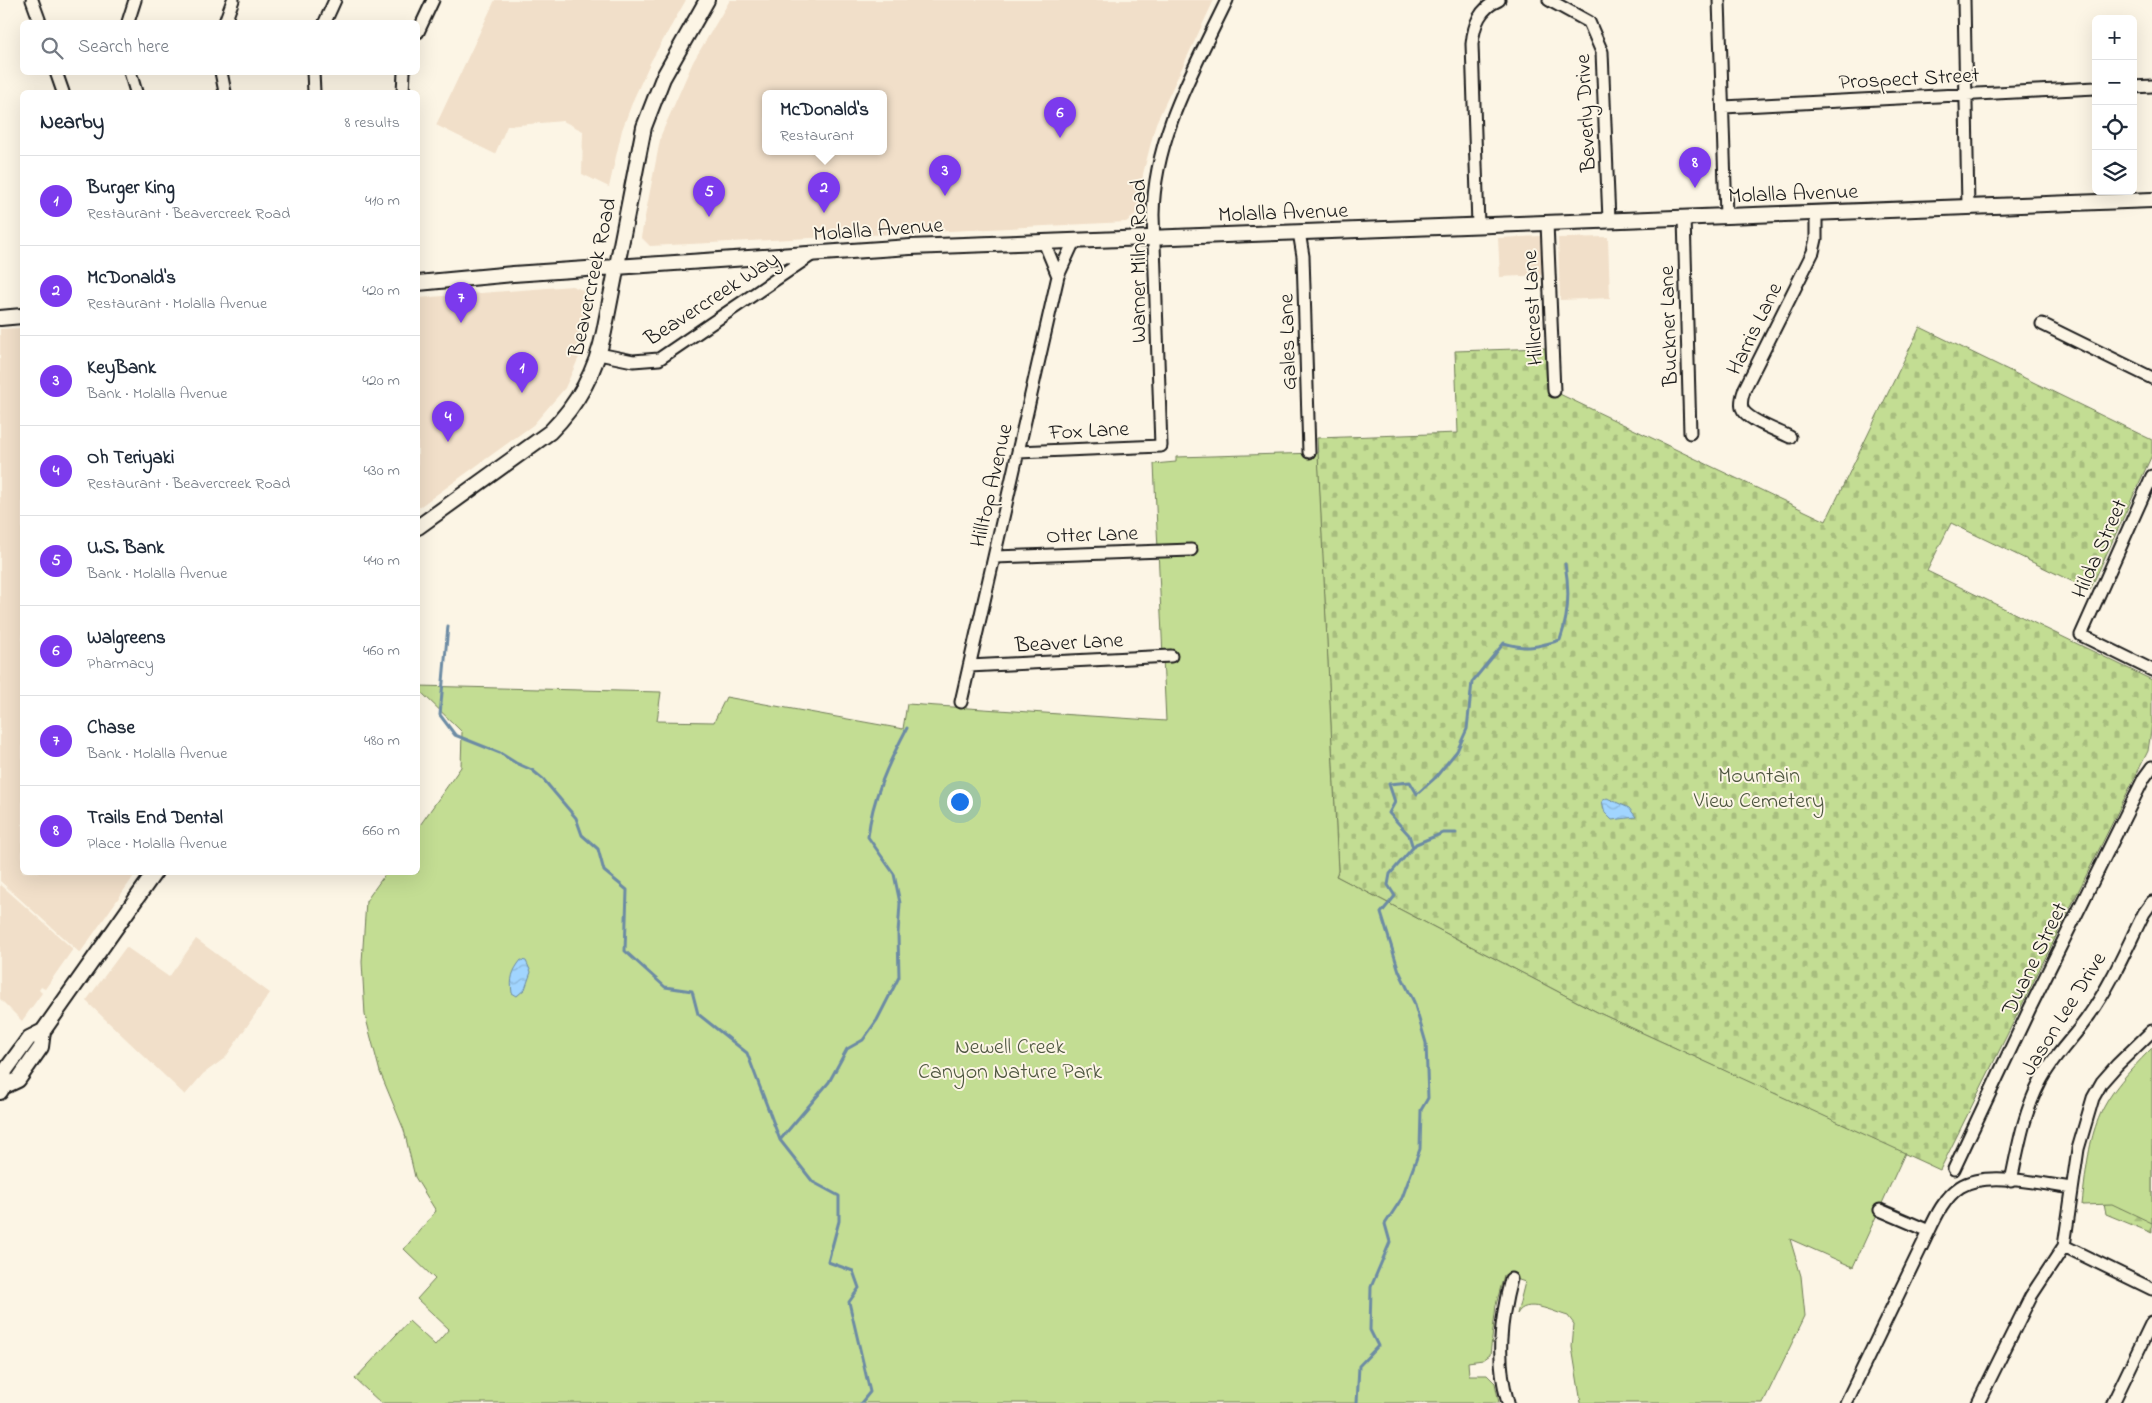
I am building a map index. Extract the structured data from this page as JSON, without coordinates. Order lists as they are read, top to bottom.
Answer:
{
  "streets": {
    "main road": ["Molalla Avenue", "Beavercreek Road"],
    "street": [
      "Prospect Street",
      "Beverly Drive",
      "Warner Milne Road",
      "Beavercreek Way",
      "Hillcrest Lane",
      "Buckner Lane",
      "Harris Lane",
      "Gales Lane",
      "Fox Lane",
      "Hilltop Avenue",
      "Otter Lane",
      "Hilda Street",
      "Beaver Lane",
      "Duane Street",
      "Jason Lee Drive"
    ]
  },
  "crossings": [
    ["Beverly Drive", "Molalla Avenue"],
    ["Molalla Avenue", "Warner Milne Road"],
    ["Molalla Avenue", "Beavercreek Road"],
    ["Molalla Avenue", "Beavercreek Way"],
    ["Molalla Avenue", "Hillcrest Lane"],
    ["Molalla Avenue", "Buckner Lane"],
    ["Molalla Avenue", "Harris Lane"],
    ["Molalla Avenue", "Gales Lane"],
    ["Molalla Avenue", "Hilltop Avenue"],
    ["Warner Milne Road", "Fox Lane"],
    ["Beavercreek Road", "Beavercreek Way"],
    ["Fox Lane", "Hilltop Avenue"],
    ["Hilltop Avenue", "Otter Lane"],
    ["Hilltop Avenue", "Beaver Lane"]
  ],
  "parks": ["Mountain View Cemetery", "Newell Creek Canyon Nature Park"],
  "page": {
    "map_buttons": ["+", "−"],
    "search": "Search here",
    "popup": ["McDonald's", "Restaurant"],
    "heading": ["Nearby", "8 results"],
    "pins": [
      "6",
      "8",
      "3",
      "2",
      "5",
      "7",
      "1",
      "4"
    ],
    "list": [
      {
        "mark": "1",
        "name": "Burger King",
        "note": "Restaurant · Beavercreek Road",
        "value": "410 m"
      },
      {
        "mark": "2",
        "name": "McDonald's",
        "note": "Restaurant · Molalla Avenue",
        "value": "420 m"
      },
      {
        "mark": "3",
        "name": "KeyBank",
        "note": "Bank · Molalla Avenue",
        "value": "420 m"
      },
      {
        "mark": "4",
        "name": "Oh Teriyaki",
        "note": "Restaurant · Beavercreek Road",
        "value": "430 m"
      },
      {
        "mark": "5",
        "name": "U.S. Bank",
        "note": "Bank · Molalla Avenue",
        "value": "440 m"
      },
      {
        "mark": "6",
        "name": "Walgreens",
        "note": "Pharmacy",
        "value": "460 m"
      },
      {
        "mark": "7",
        "name": "Chase",
        "note": "Bank · Molalla Avenue",
        "value": "480 m"
      },
      {
        "mark": "8",
        "name": "Trails End Dental",
        "note": "Place · Molalla Avenue",
        "value": "660 m"
      }
    ]
  }
}
